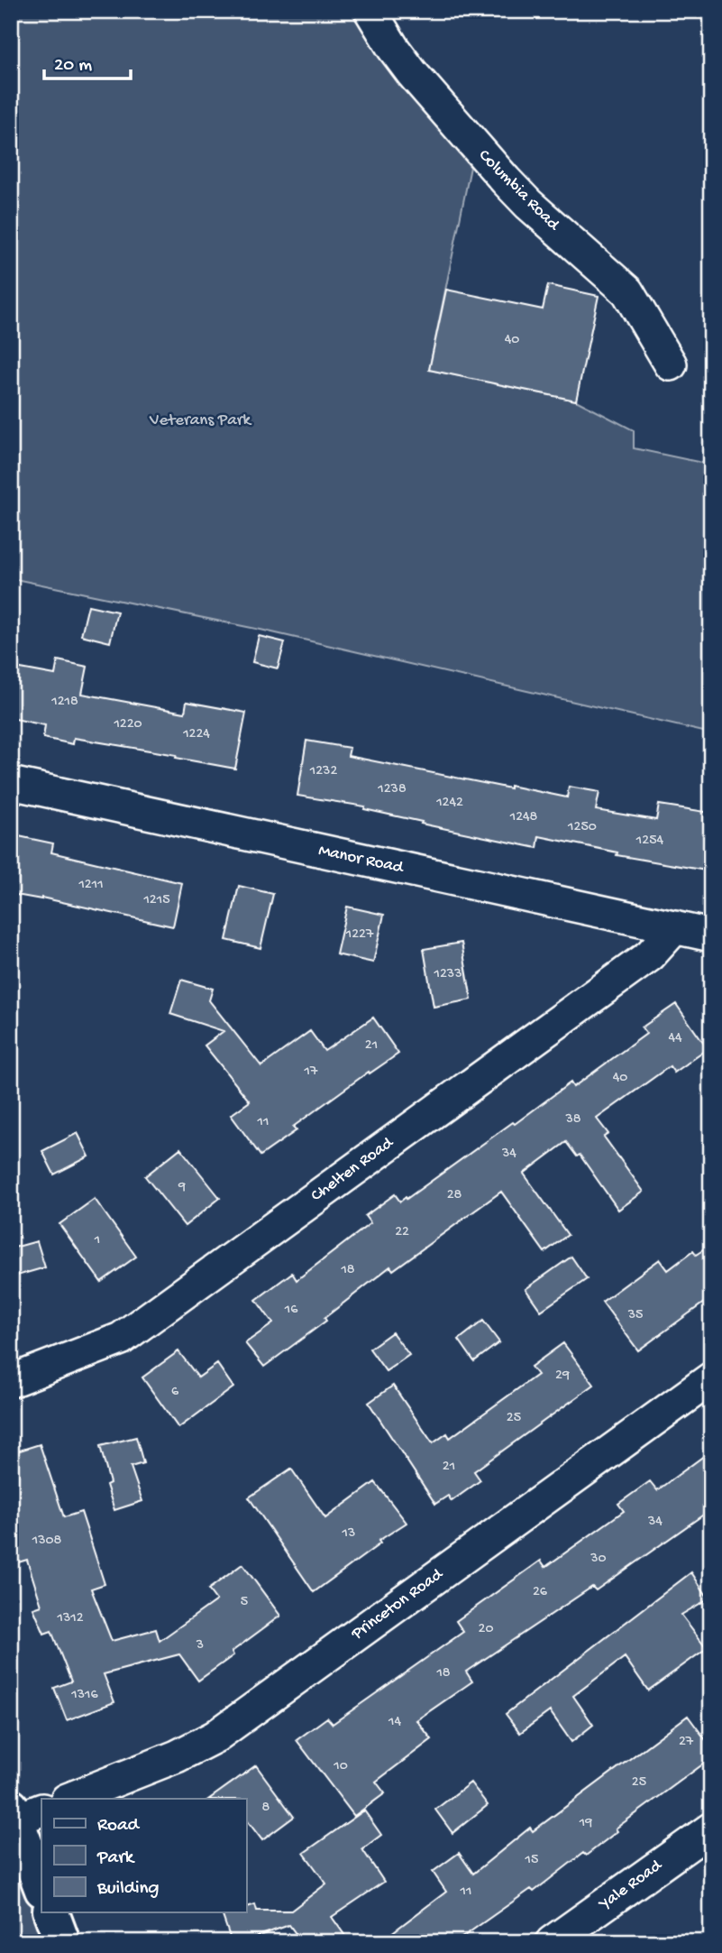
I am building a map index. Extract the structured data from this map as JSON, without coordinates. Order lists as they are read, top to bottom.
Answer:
{
  "streets": {
    "street": [
      "Columbia Road",
      "Manor Road",
      "Chelten Road",
      "Princeton Road",
      "Yale Road"
    ]
  },
  "crossings": [
    ["Manor Road", "Chelten Road"]
  ],
  "parks": ["Veterans Park"],
  "house_numbers": [
    "40",
    "1218",
    "1220",
    "1224",
    "1232",
    "1238",
    "1242",
    "1248",
    "1250",
    "1254",
    "1211",
    "1215",
    "1227",
    "1233",
    "44",
    "21",
    "17",
    "40",
    "38",
    "11",
    "34",
    "9",
    "28",
    "22",
    "1",
    "18",
    "16",
    "35",
    "29",
    "6",
    "25",
    "21",
    "34",
    "13",
    "1308",
    "30",
    "26",
    "5",
    "1312",
    "20",
    "3",
    "18",
    "1316",
    "14",
    "27",
    "10",
    "25",
    "8",
    "19",
    "15",
    "11"
  ],
  "legend": ["Road", "Park", "Building"],
  "scale_bar": "20 m"
}
